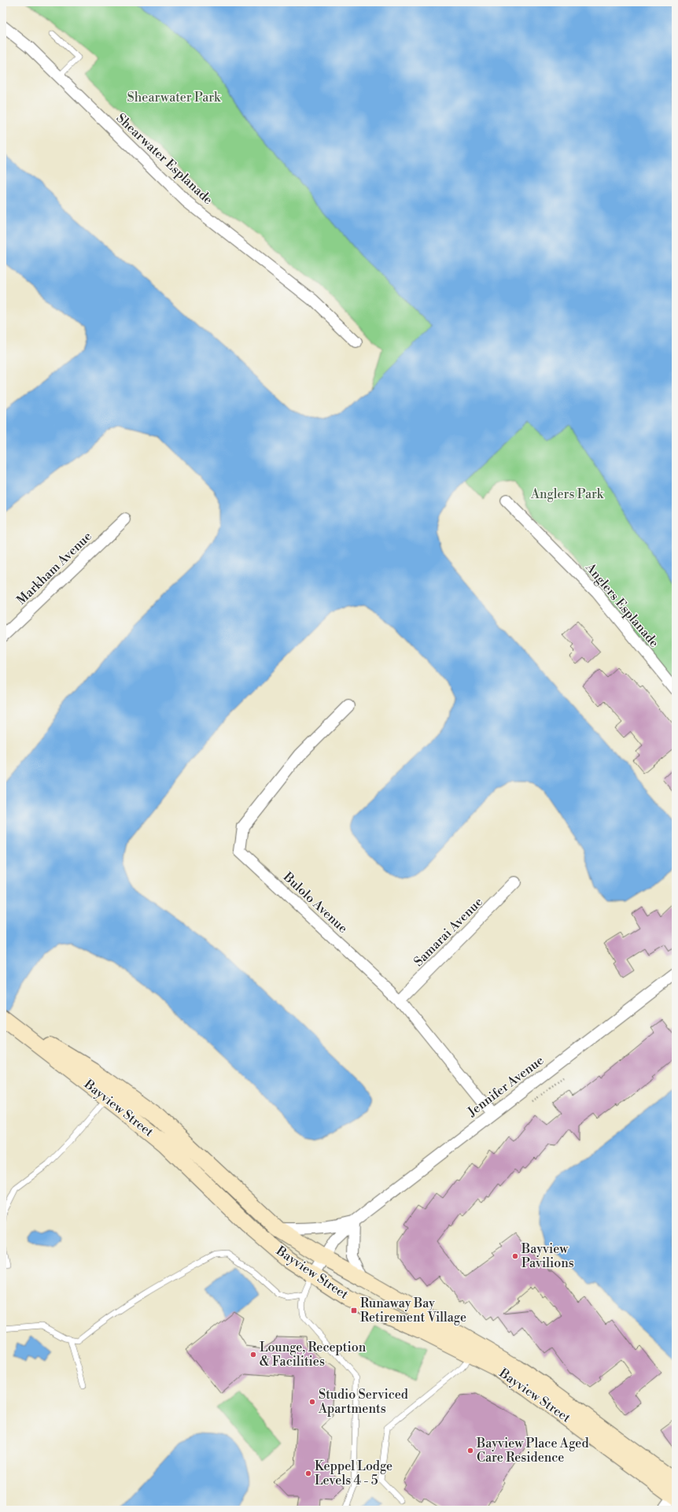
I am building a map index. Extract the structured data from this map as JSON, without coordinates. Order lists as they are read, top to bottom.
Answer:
{
  "streets": {
    "main road": ["Bayview Street"],
    "street": [
      "Shearwater Esplanade",
      "Markham Avenue",
      "Anglers Esplanade",
      "Bulolo Avenue",
      "Samarai Avenue",
      "Jennifer Avenue"
    ]
  },
  "crossings": [
    ["Bulolo Avenue", "Samarai Avenue"],
    ["Bulolo Avenue", "Jennifer Avenue"],
    ["Jennifer Avenue", "Bayview Street"]
  ],
  "parks": ["Shearwater Park", "Anglers Park"],
  "places": {
    "other": [
      "Bayview Pavilions",
      "Lounge, Reception & Facilities",
      "Studio Serviced Apartments",
      "Bayview Place Aged Care Residence",
      "Keppel Lodge Levels 4 - 5"
    ],
    "transit": ["Runaway Bay Retirement Village"]
  }
}
